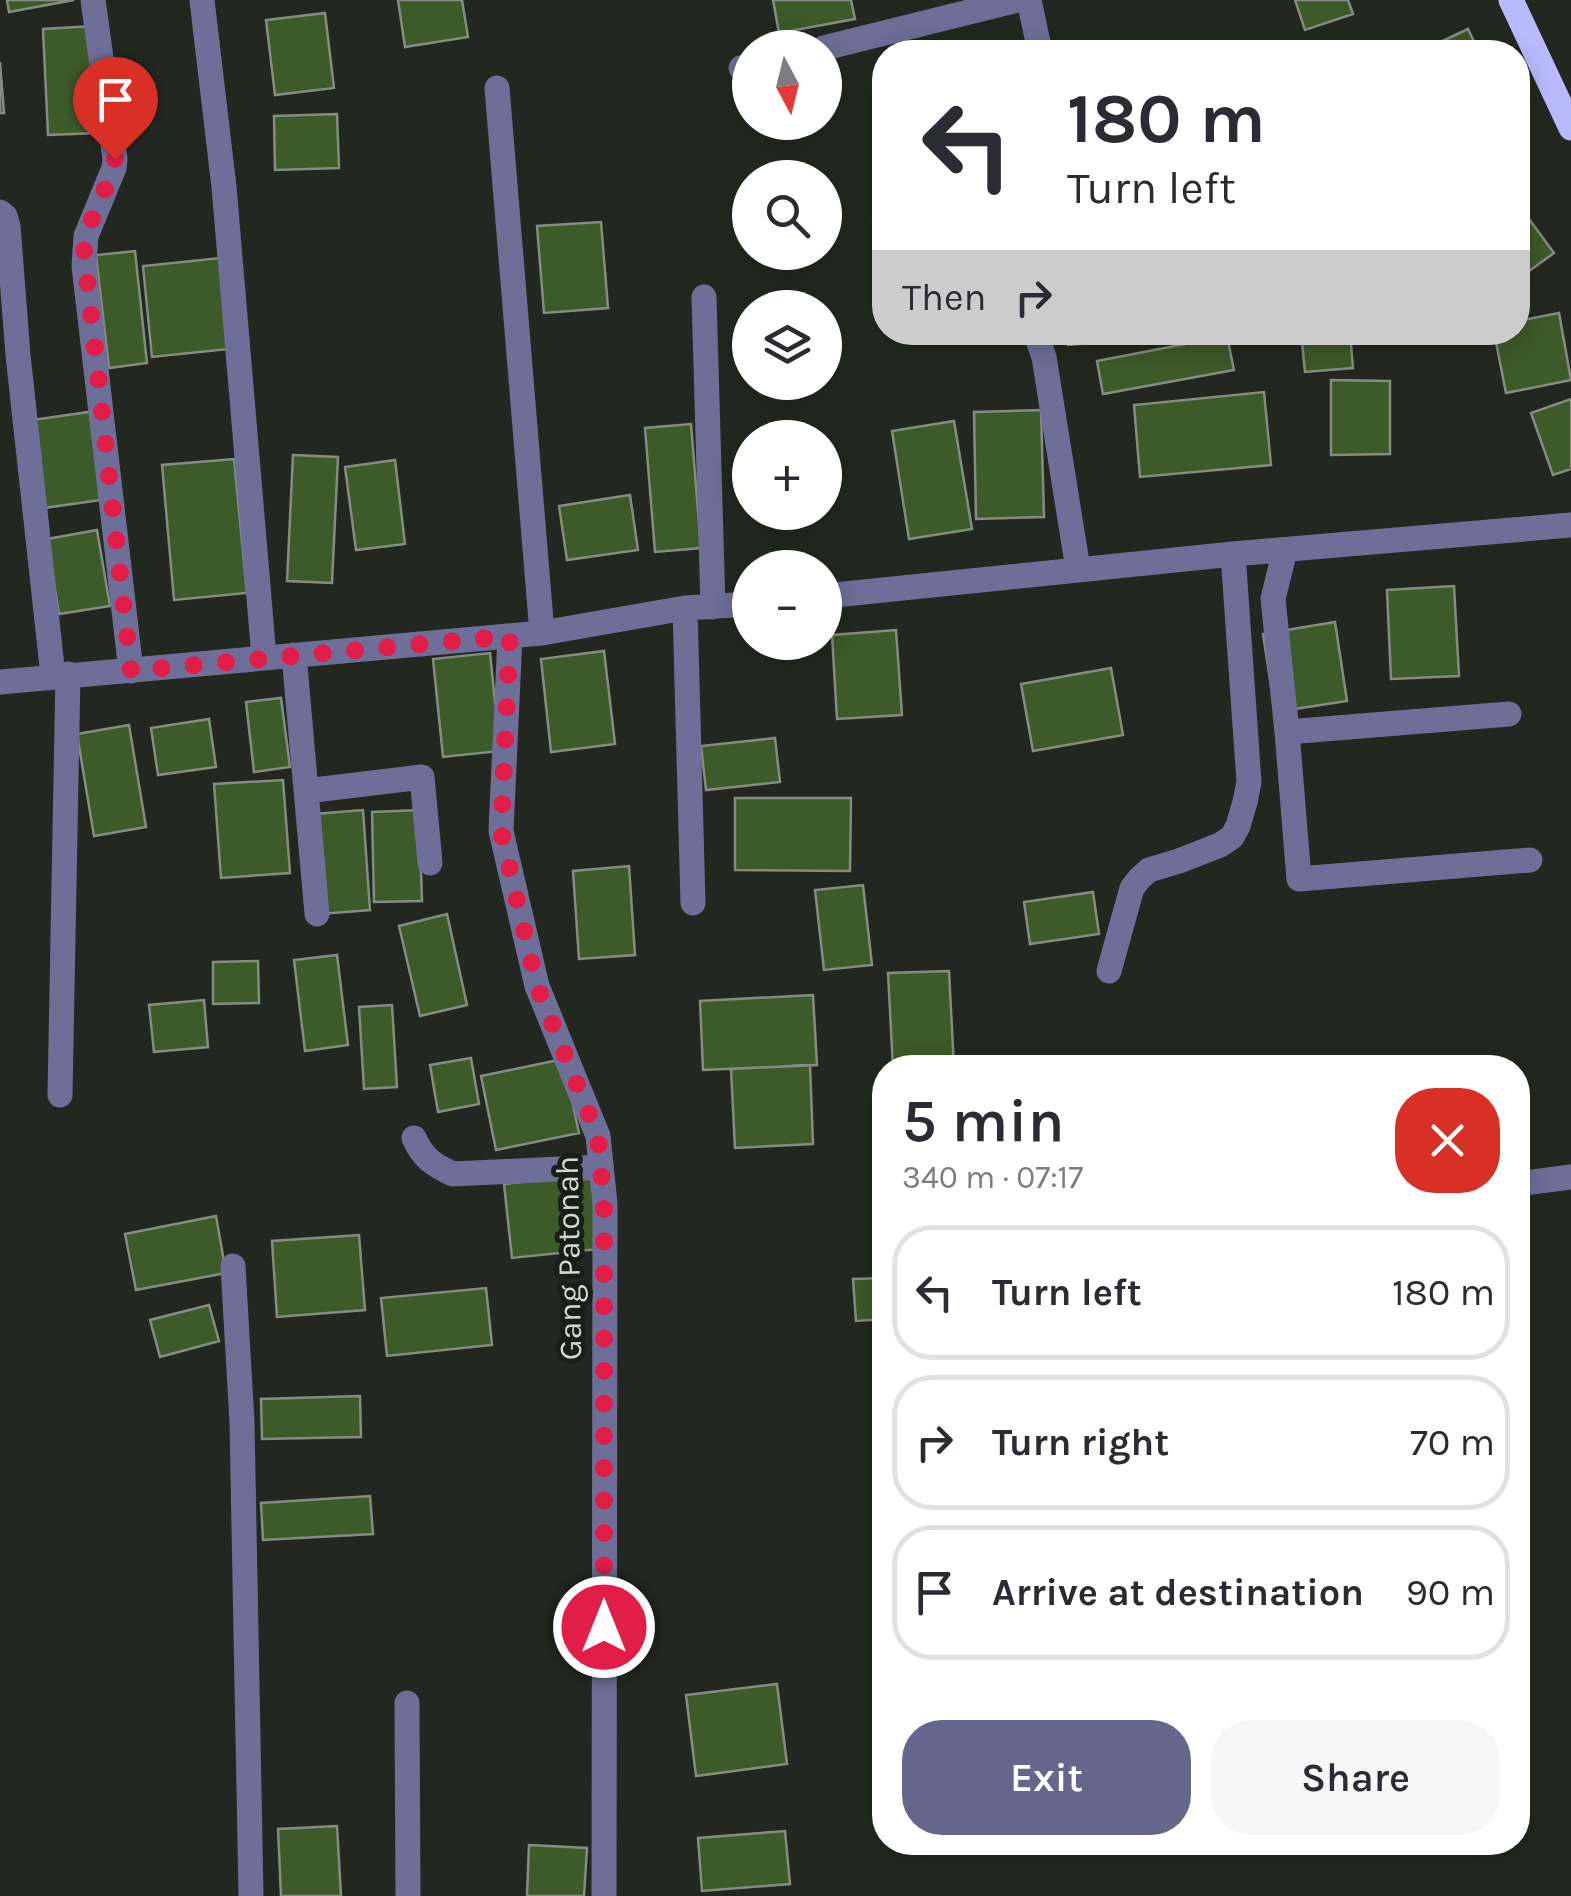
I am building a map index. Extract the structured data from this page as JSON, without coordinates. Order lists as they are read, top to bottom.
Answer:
{
  "streets": {
    "street": ["Gang Patonah"]
  },
  "north": "bottom",
  "page": {
    "map_buttons": ["+", "−"],
    "turn": ["180 m", "Turn left"],
    "then": "Then",
    "heading": ["5 min", "340 m · 07:17"],
    "list": [
      {
        "name": "Turn left",
        "value": "180 m"
      },
      {
        "name": "Turn right",
        "value": "70 m"
      },
      {
        "name": "Arrive at destination",
        "value": "90 m"
      }
    ],
    "buttons": ["Exit", "Share"]
  }
}
